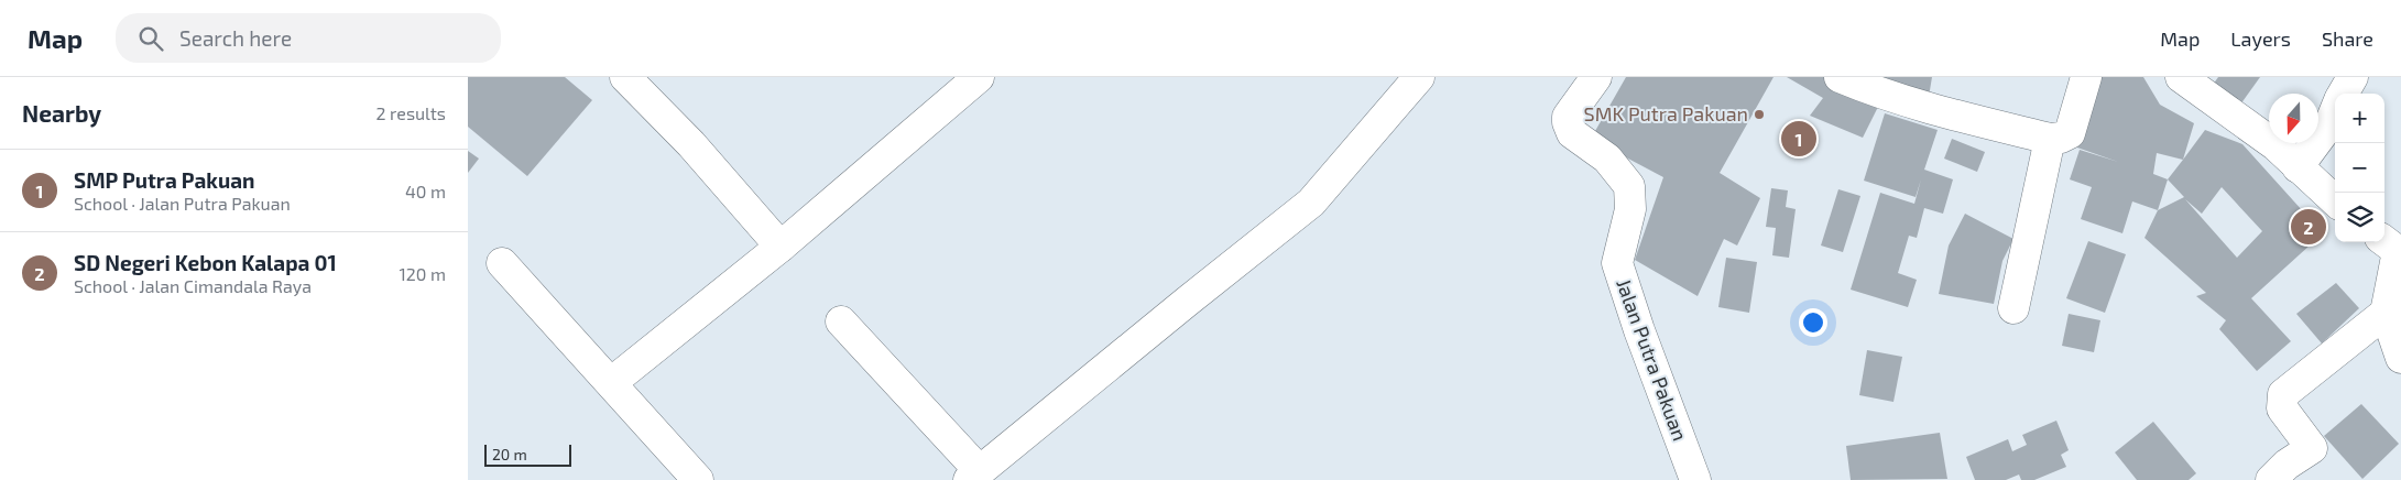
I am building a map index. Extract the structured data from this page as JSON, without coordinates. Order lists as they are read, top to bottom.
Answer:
{
  "streets": {
    "street": ["Jalan Putra Pakuan"]
  },
  "places": ["SMK Putra Pakuan"],
  "scale_bar": "20 m",
  "north": "bottom",
  "page": {
    "header": "Map",
    "search": "Search here",
    "nav": ["Map", "Layers", "Share"],
    "heading": ["Nearby", "2 results"],
    "map_buttons": ["+", "−"],
    "pins": ["1", "2"],
    "list": [
      {
        "mark": "1",
        "name": "SMP Putra Pakuan",
        "note": "School · Jalan Putra Pakuan",
        "value": "40 m"
      },
      {
        "mark": "2",
        "name": "SD Negeri Kebon Kalapa 01",
        "note": "School · Jalan Cimandala Raya",
        "value": "120 m"
      }
    ],
    "scale": "20 m"
  }
}
